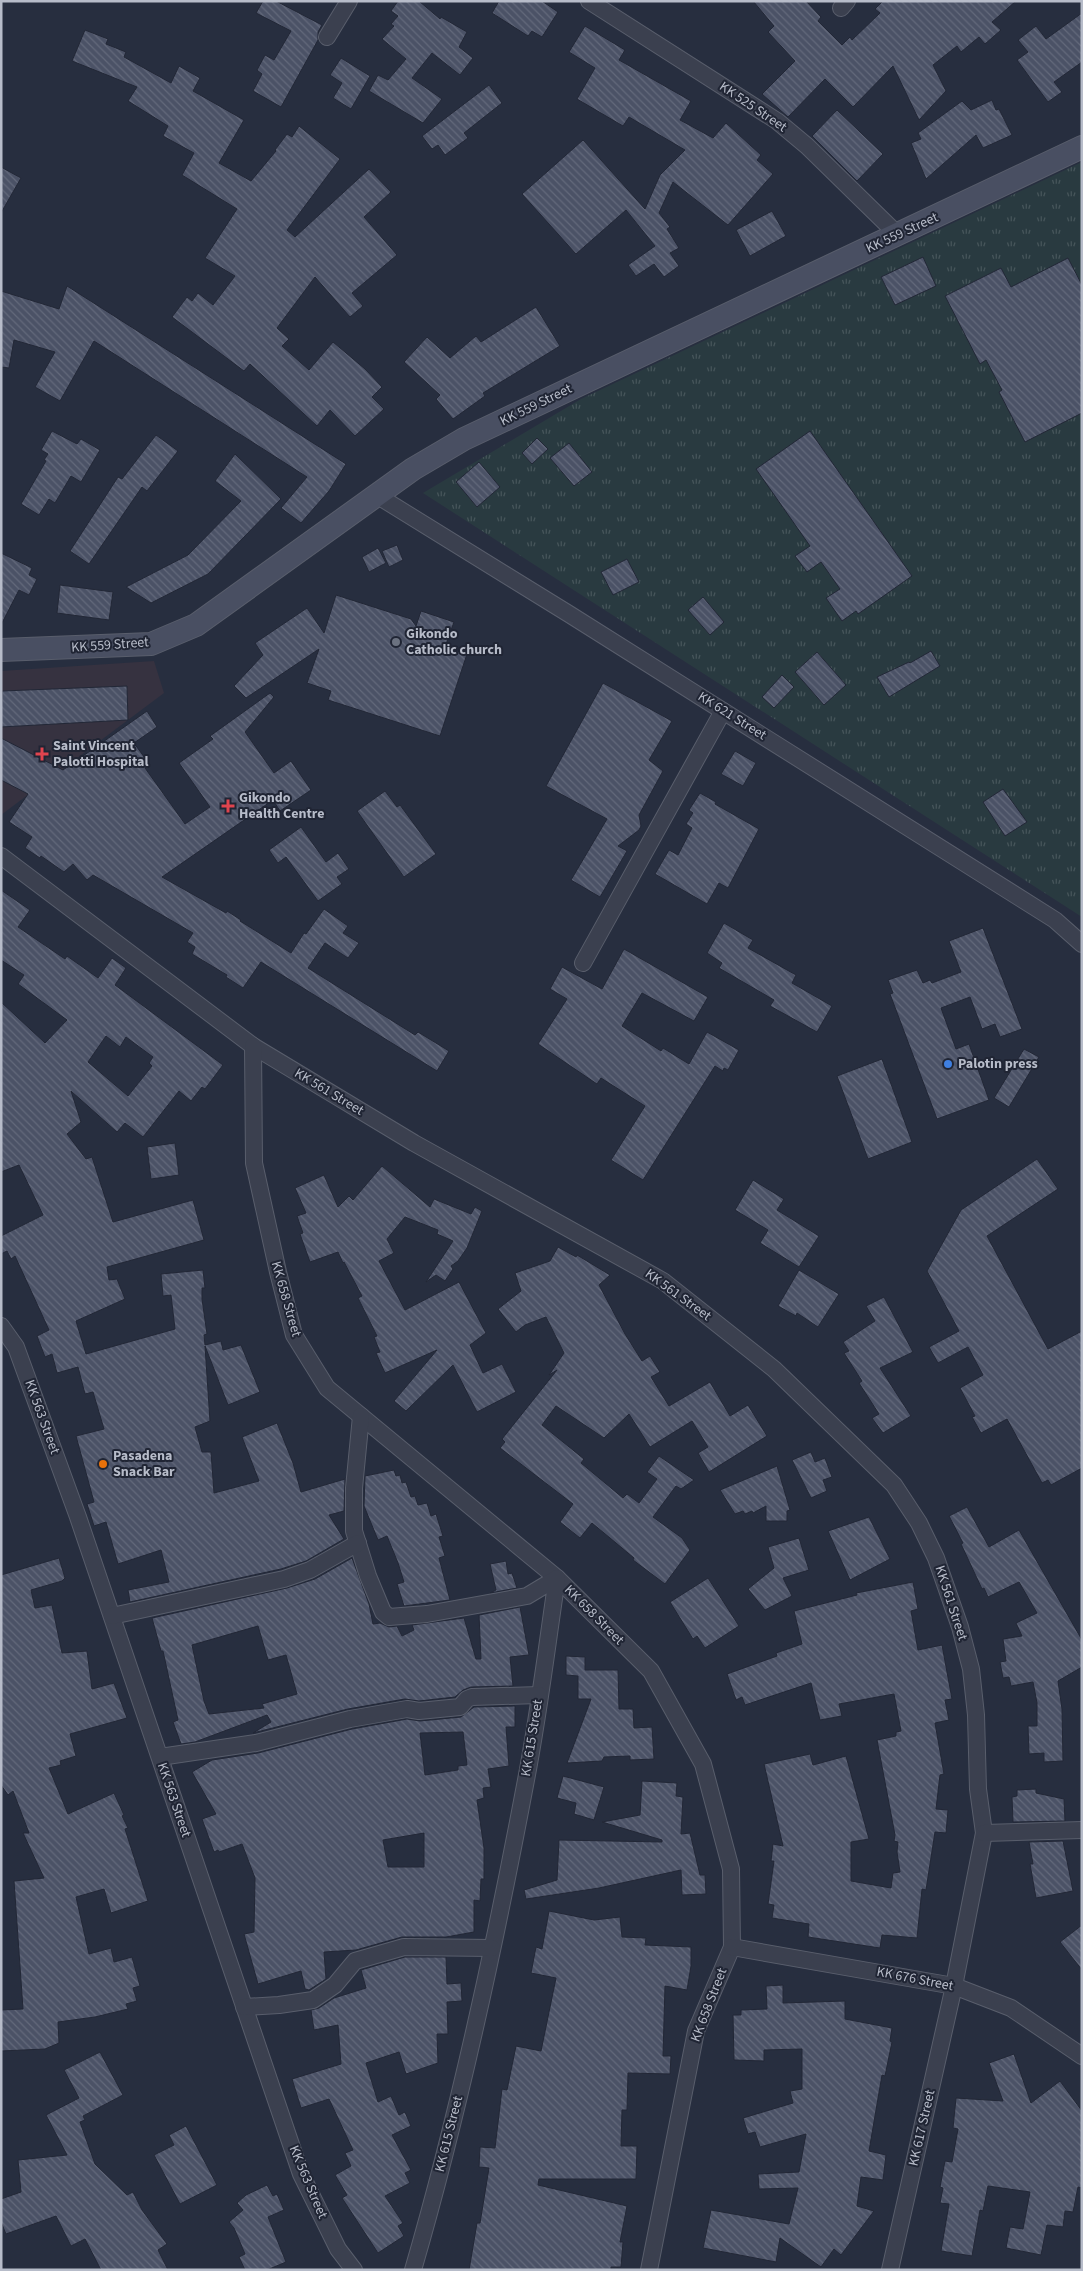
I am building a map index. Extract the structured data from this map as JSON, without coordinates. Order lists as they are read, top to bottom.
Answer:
{
  "streets": {
    "main road": ["KK 559 Street"],
    "street": [
      "KK 525 Street",
      "KK 621 Street",
      "KK 561 Street",
      "KK 658 Street",
      "KK 563 Street",
      "KK 615 Street",
      "KK 676 Street",
      "KK 617 Street"
    ]
  },
  "crossings": [
    ["KK 525 Street", "KK 559 Street"],
    ["KK 559 Street", "KK 621 Street"],
    ["KK 561 Street", "KK 658 Street"],
    ["KK 561 Street", "KK 676 Street"],
    ["KK 561 Street", "KK 617 Street"],
    ["KK 658 Street", "KK 615 Street"],
    ["KK 658 Street", "KK 676 Street"],
    ["KK 676 Street", "KK 617 Street"]
  ],
  "places": {
    "other": ["Gikondo Catholic church", "Palotin press", "Pasadena Snack Bar"],
    "health": ["Saint Vincent Palotti Hospital", "Gikondo Health Centre"]
  }
}
